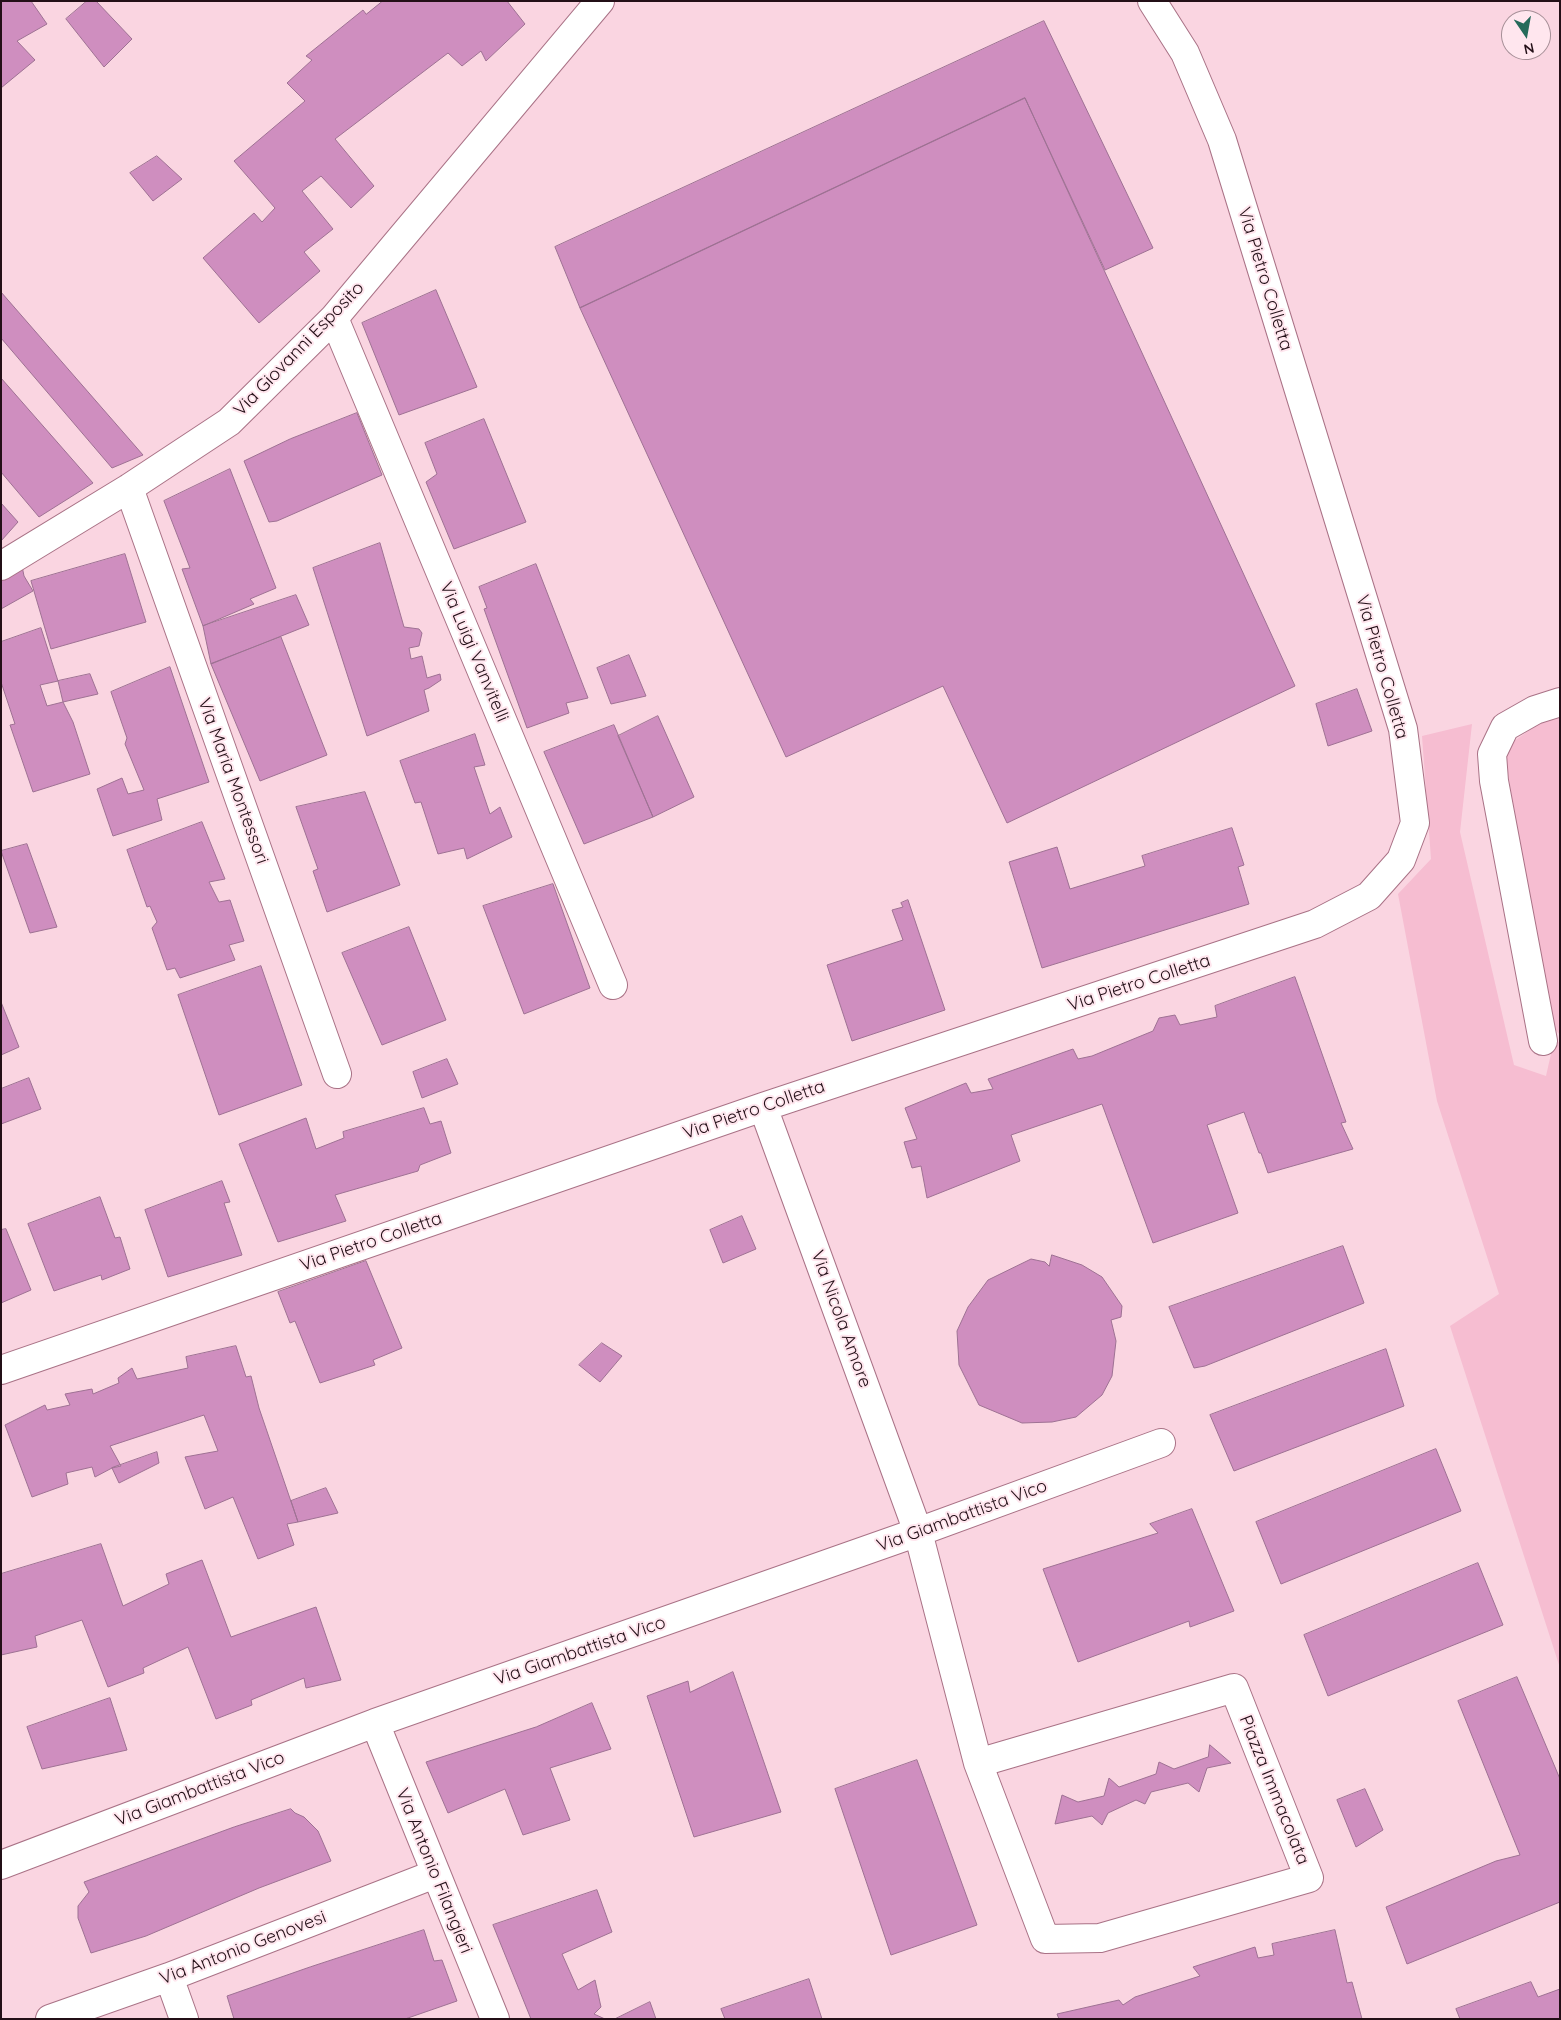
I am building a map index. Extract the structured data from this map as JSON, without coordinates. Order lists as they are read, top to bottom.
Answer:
{
  "streets": {
    "street": [
      "Via Pietro Colletta",
      "Via Giovanni Esposito",
      "Via Luigi Vanvitelli",
      "Via Maria Montessori",
      "Via Nicola Amore",
      "Via Giambattista Vico",
      "Piazza Immacolata",
      "Via Antonio Filangieri",
      "Via Antonio Genovesi"
    ]
  },
  "crossings": [
    ["Via Pietro Colletta", "Via Nicola Amore"],
    ["Via Giovanni Esposito", "Via Luigi Vanvitelli"],
    ["Via Giovanni Esposito", "Via Maria Montessori"],
    ["Via Nicola Amore", "Via Giambattista Vico"],
    ["Via Nicola Amore", "Piazza Immacolata"],
    ["Via Giambattista Vico", "Piazza Immacolata"],
    ["Via Giambattista Vico", "Via Antonio Filangieri"],
    ["Via Antonio Filangieri", "Via Antonio Genovesi"]
  ],
  "north": "bottom"
}
